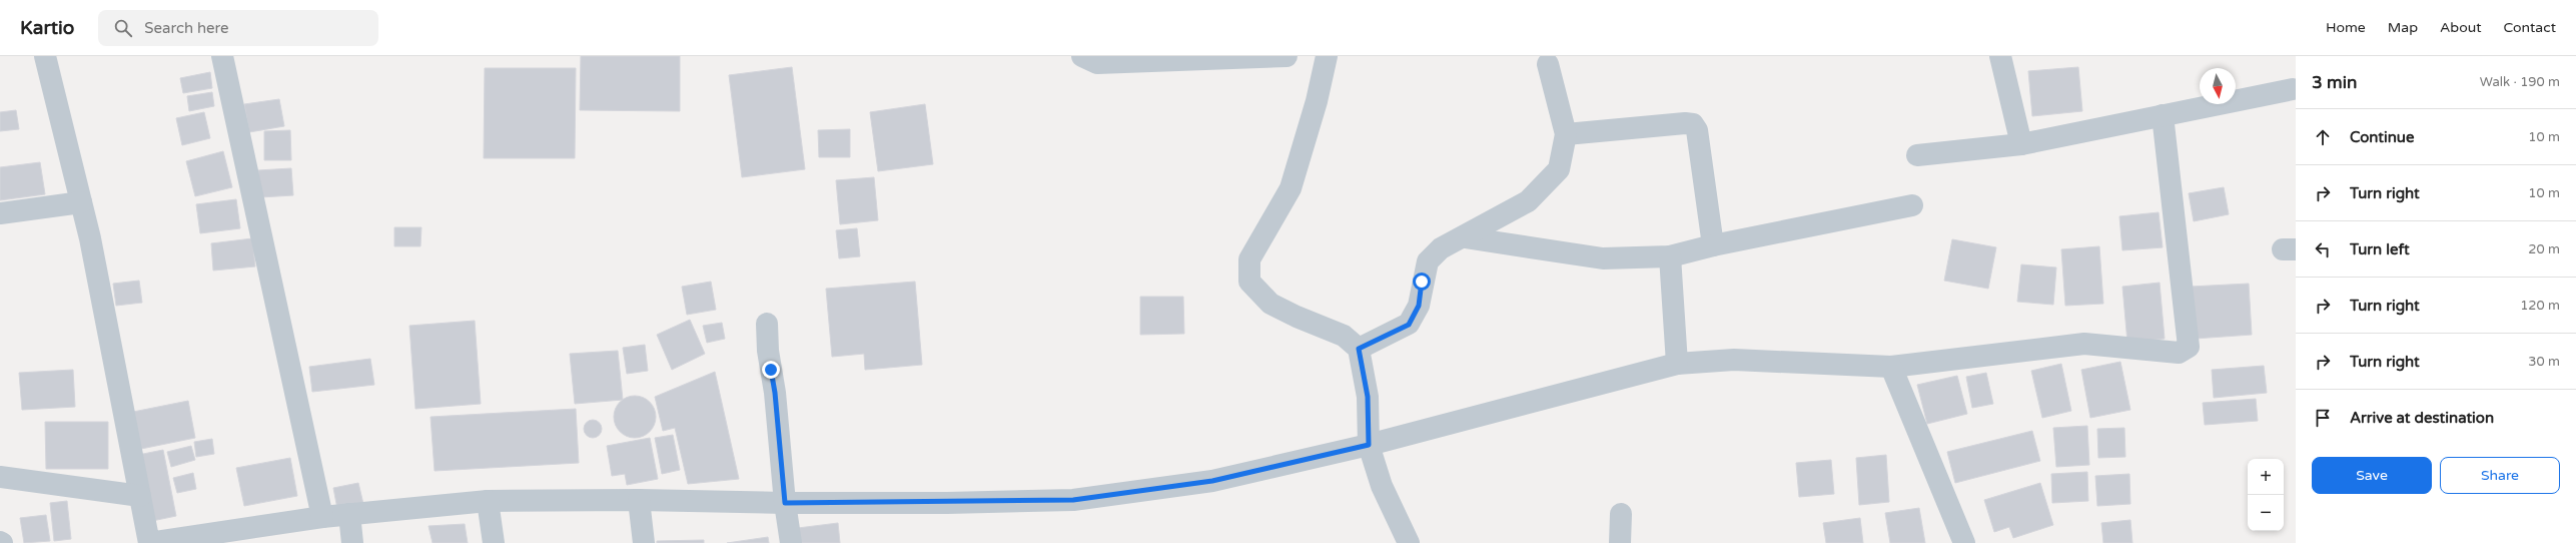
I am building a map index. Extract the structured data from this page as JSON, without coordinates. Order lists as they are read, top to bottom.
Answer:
{
  "north": "bottom",
  "page": {
    "header": "Kartio",
    "search": "Search here",
    "nav": [
      "Home",
      "Map",
      "About",
      "Contact"
    ],
    "heading": ["3 min", "Walk · 190 m"],
    "list": [
      ["Continue", "10 m"],
      ["Turn right", "10 m"],
      ["Turn left", "20 m"],
      ["Turn right", "120 m"],
      ["Turn right", "30 m"],
      "Arrive at destination"
    ],
    "buttons": ["Save", "Share"],
    "map_buttons": ["+", "−"]
  }
}
